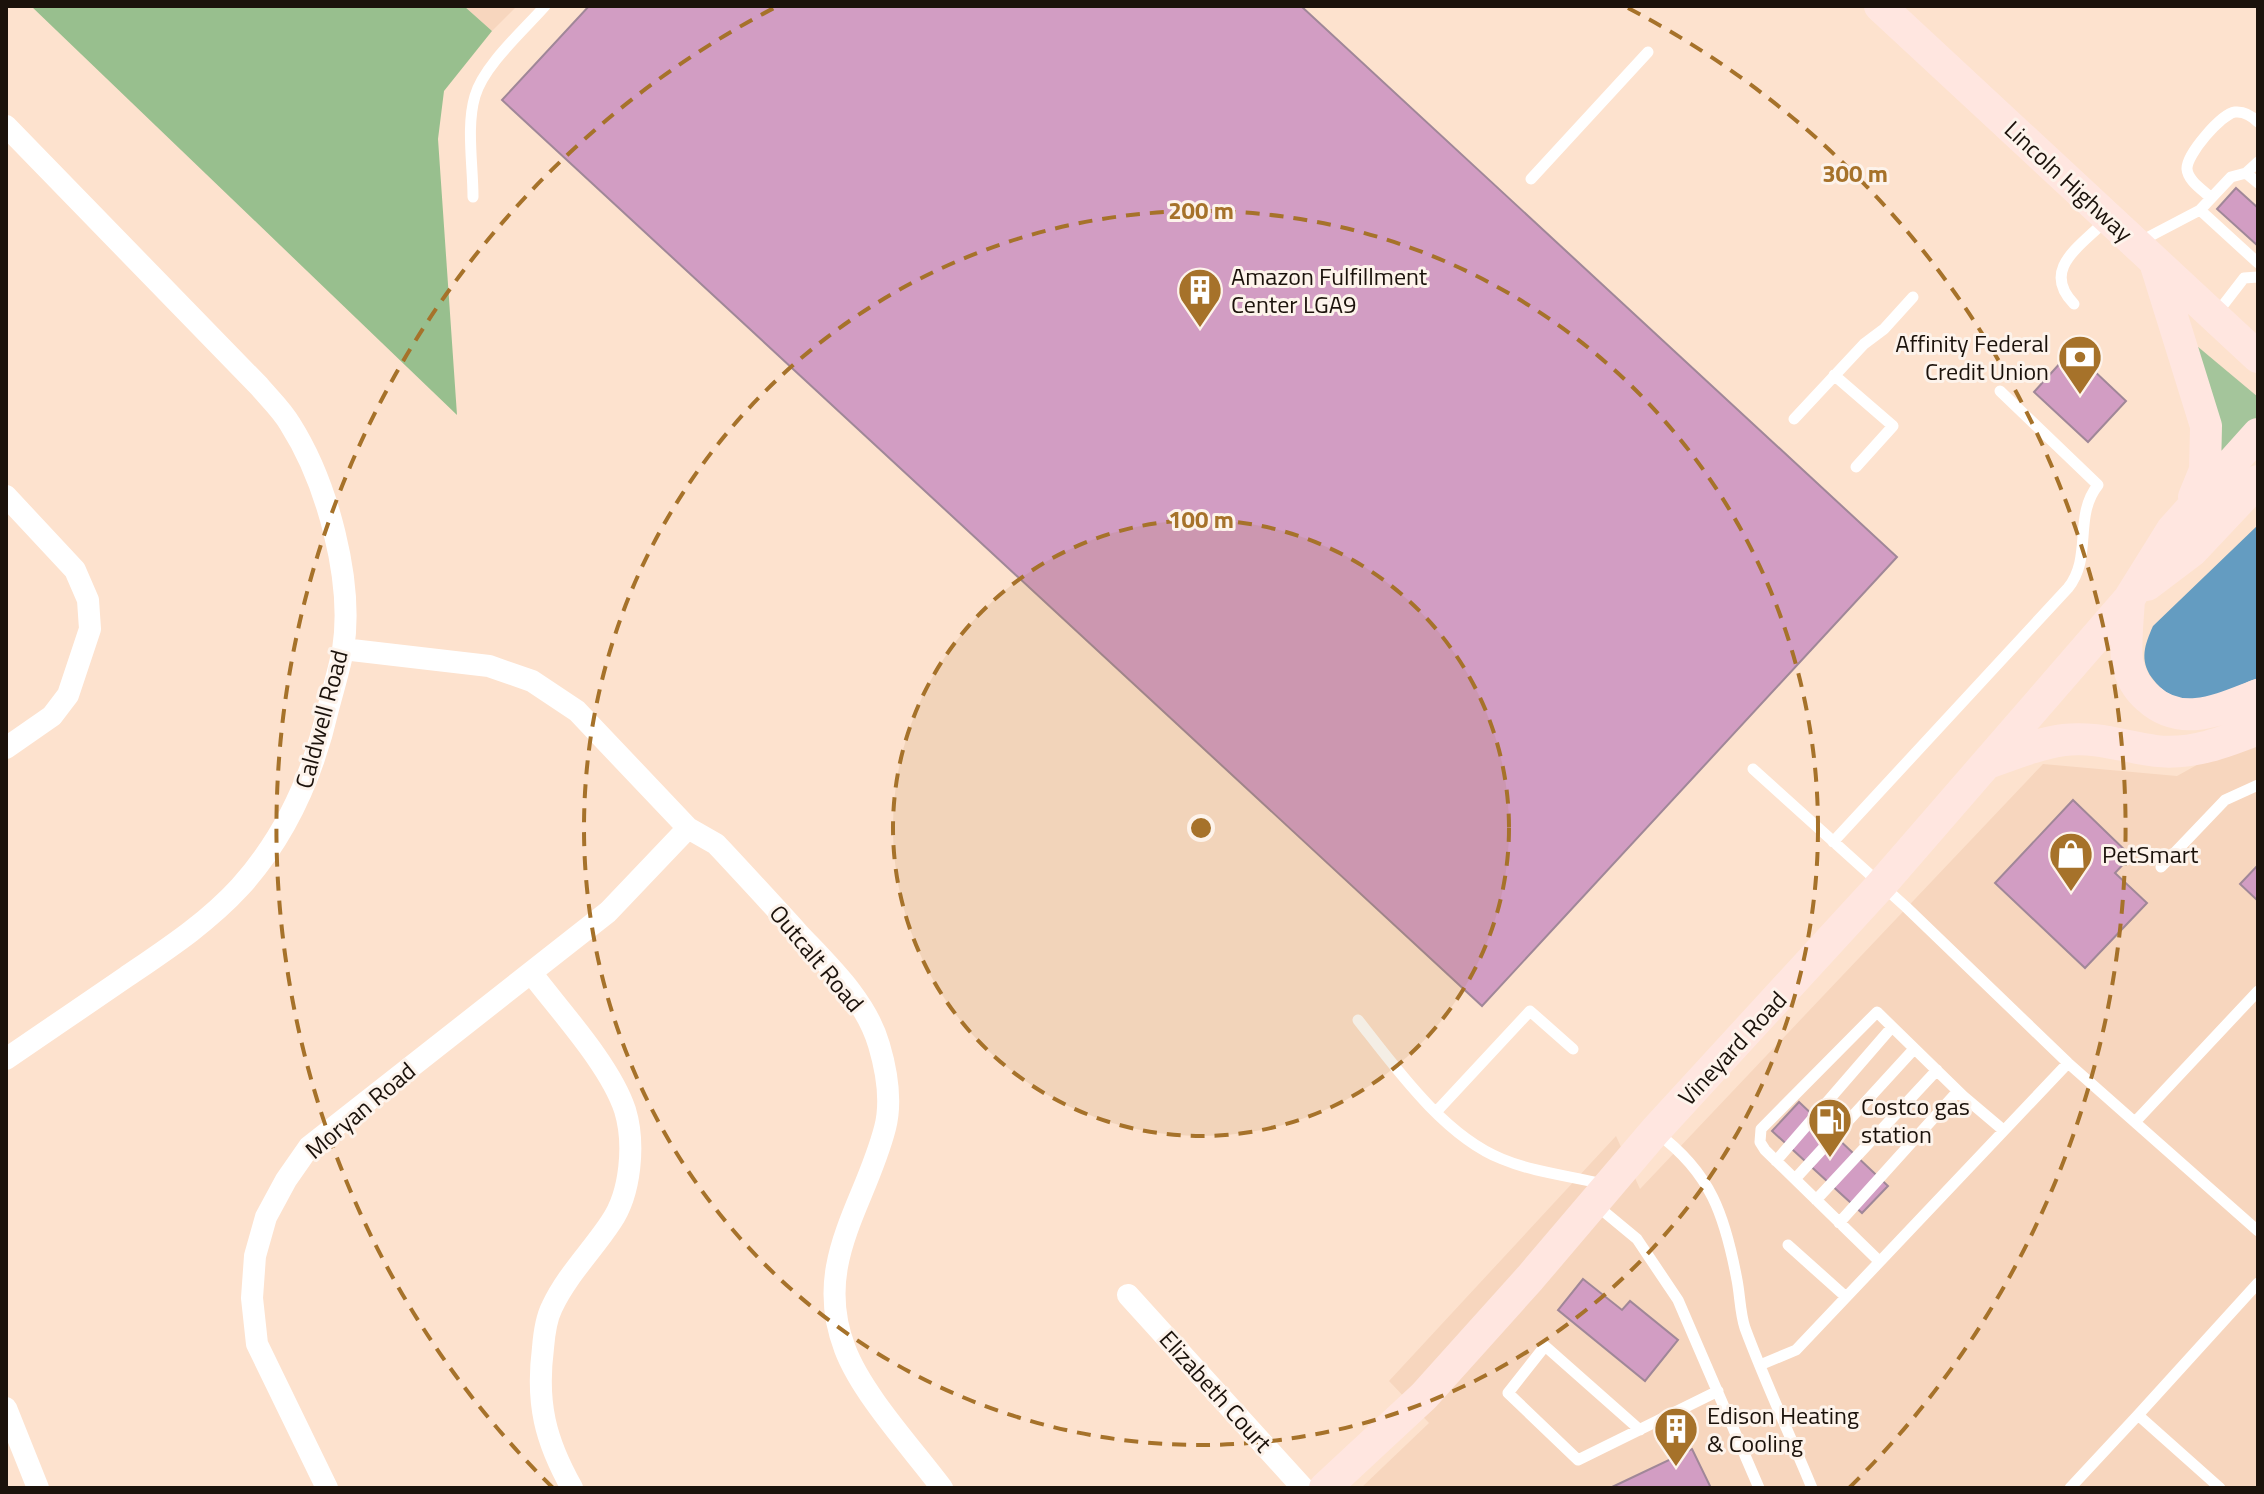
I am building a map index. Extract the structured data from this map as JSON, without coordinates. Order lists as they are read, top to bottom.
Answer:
{
  "streets": {
    "street": [
      "Lincoln Highway",
      "Caldwell Road",
      "Outcalt Road",
      "Vineyard Road",
      "Moryan Road",
      "Elizabeth Court"
    ]
  },
  "crossings": [
    ["Caldwell Road", "Outcalt Road"],
    ["Outcalt Road", "Moryan Road"]
  ],
  "places": {
    "building": ["Amazon Fulfillment Center LGA9", "Edison Heating & Cooling"],
    "bank": ["Affinity Federal Credit Union"],
    "shop": ["PetSmart"],
    "fuel station": ["Costco gas station"]
  },
  "rings": ["300 m", "200 m", "100 m"]
}
